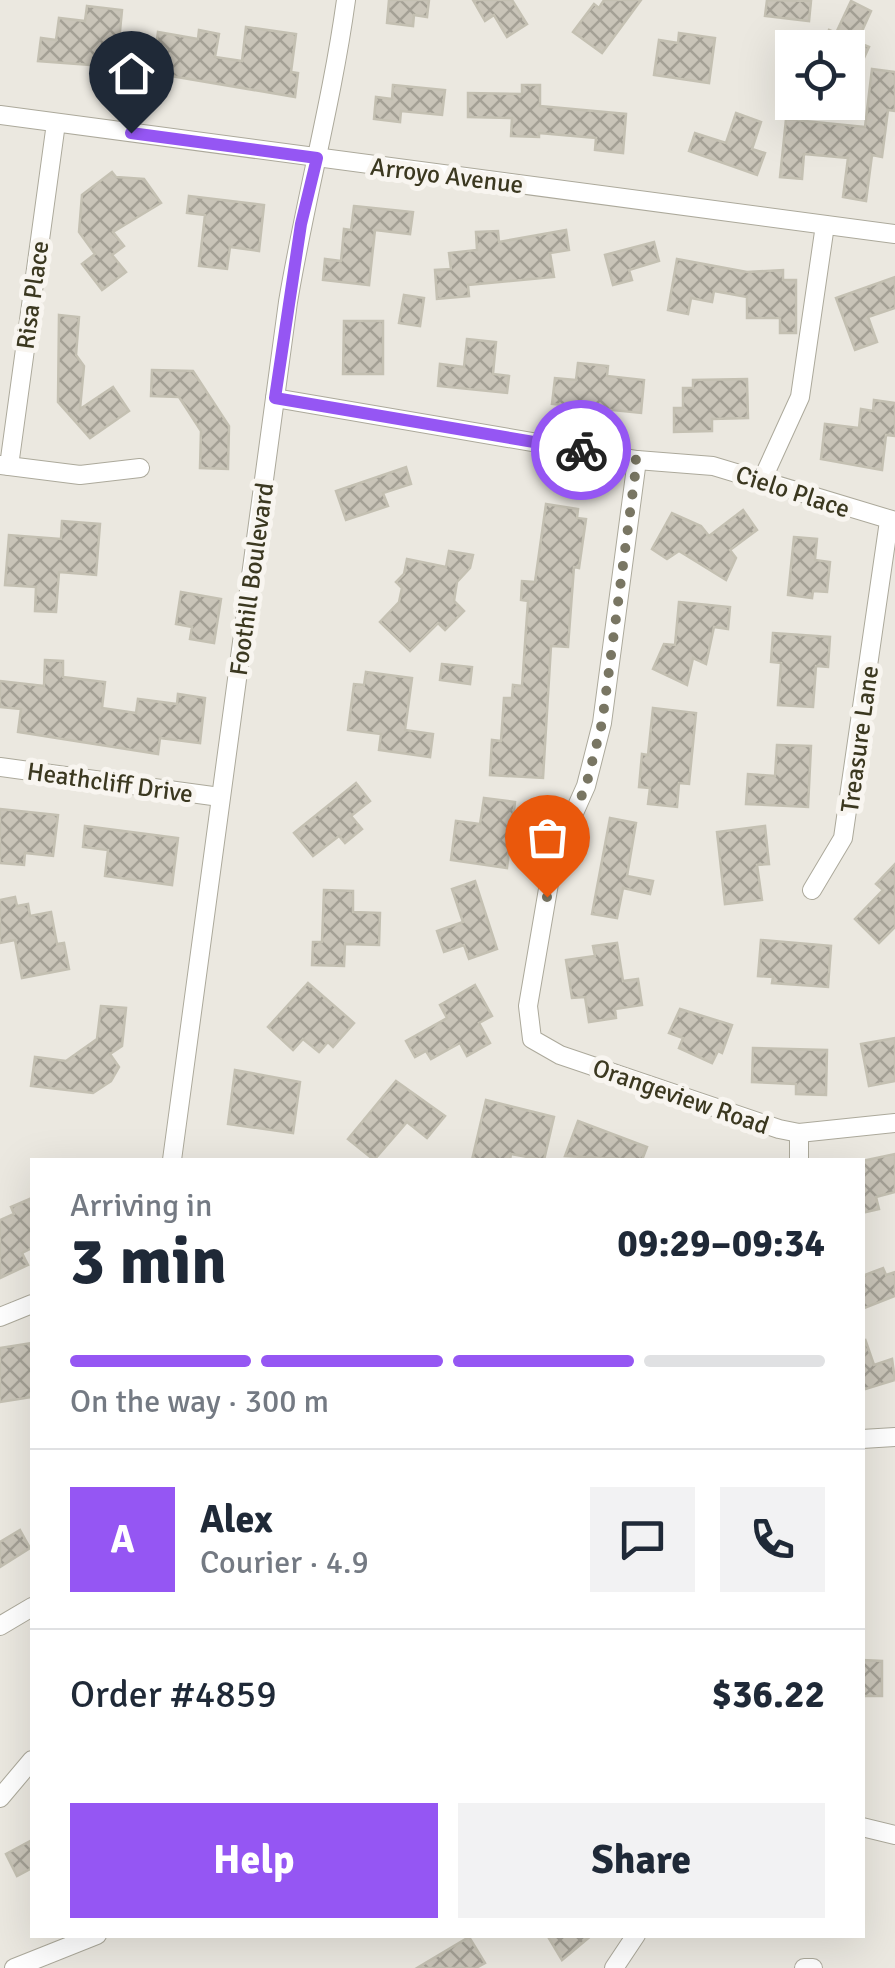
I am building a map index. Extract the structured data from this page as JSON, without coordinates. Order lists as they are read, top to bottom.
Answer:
{
  "streets": {
    "street": [
      "Arroyo Avenue",
      "Risa Place",
      "Cielo Place",
      "Foothill Boulevard",
      "Treasure Lane",
      "Heathcliff Drive",
      "Orangeview Road"
    ]
  },
  "crossings": [
    ["Arroyo Avenue", "Risa Place"],
    ["Arroyo Avenue", "Foothill Boulevard"],
    ["Cielo Place", "Foothill Boulevard"],
    ["Cielo Place", "Treasure Lane"],
    ["Cielo Place", "Orangeview Road"],
    ["Foothill Boulevard", "Heathcliff Drive"]
  ],
  "page": {
    "heading": ["3 min", "Arriving in", "09:29–09:34"],
    "panel": [
      "Alex",
      "Courier · 4.9",
      "Order #4859",
      "$36.22"
    ],
    "bar": "On the way · 300 m",
    "round": "A",
    "buttons": ["Help", "Share"]
  }
}
